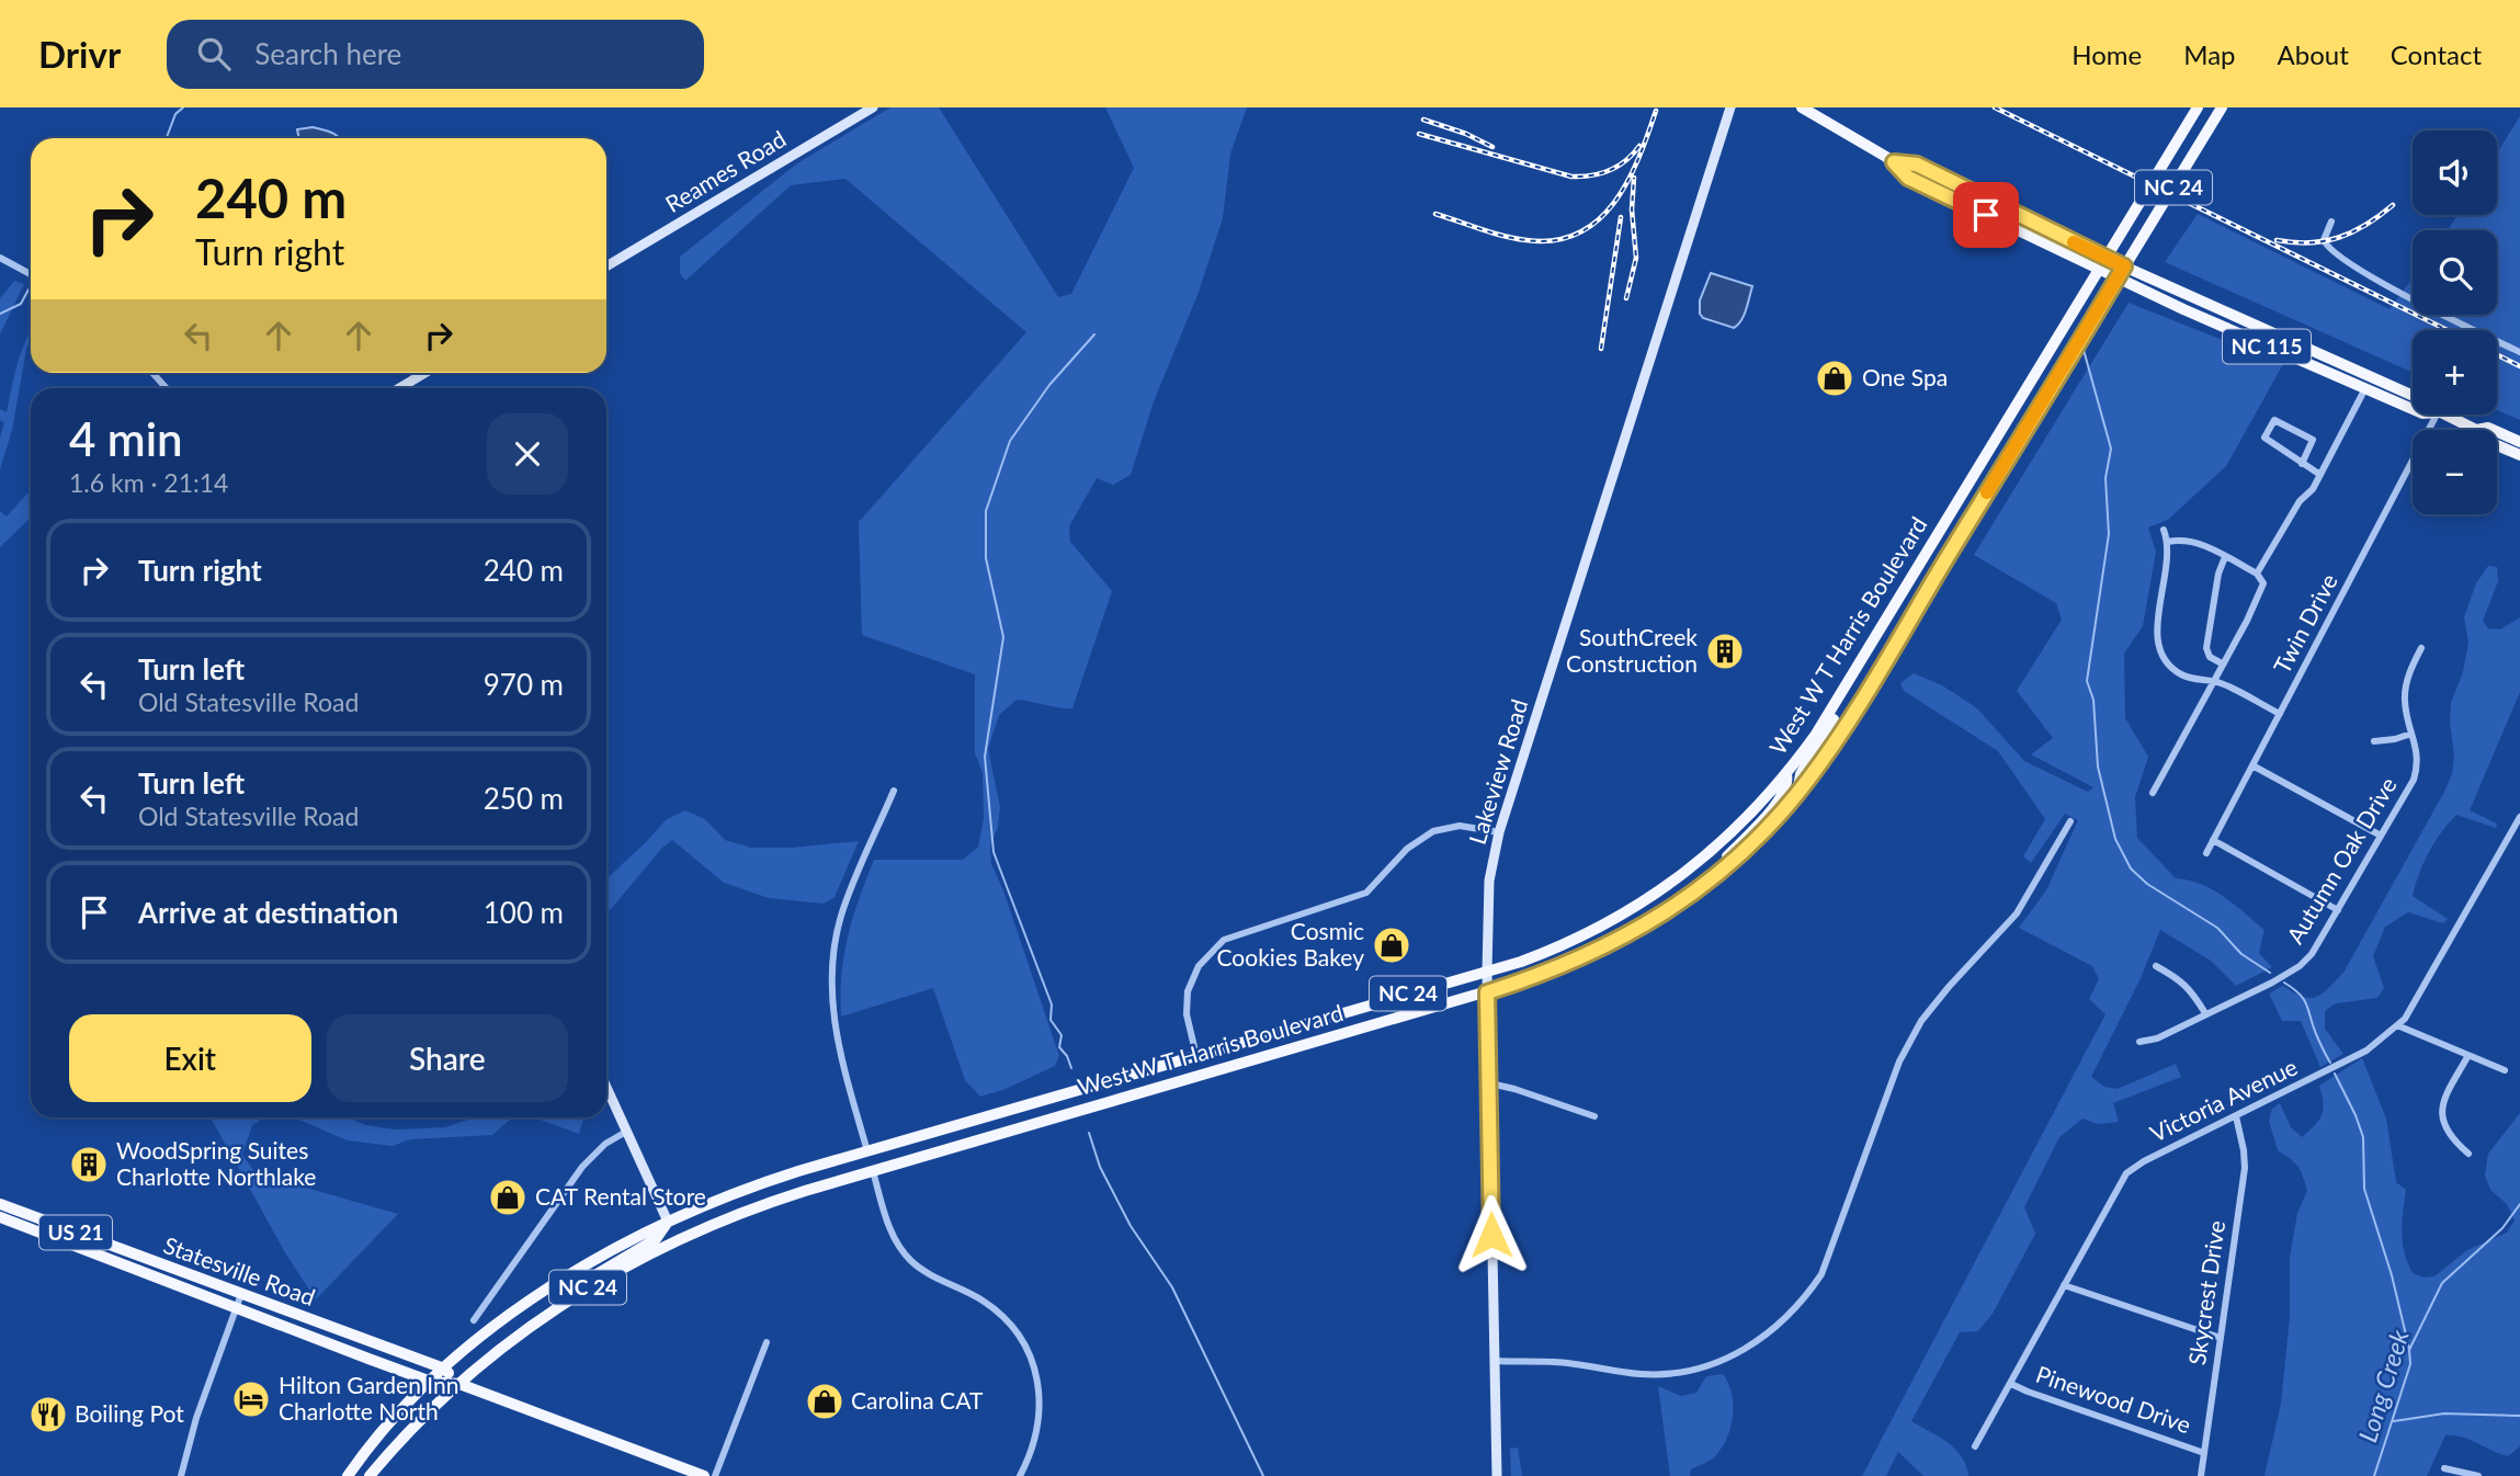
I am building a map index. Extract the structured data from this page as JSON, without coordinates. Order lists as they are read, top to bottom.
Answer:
{
  "streets": {
    "main road": [
      "Reames Road",
      "NC 24",
      "NC 115",
      "West W T Harris Boulevard",
      "Lakeview Road",
      "US 21",
      "Statesville Road"
    ],
    "street": [
      "Twin Drive",
      "Autumn Oak Drive",
      "Victoria Avenue",
      "Skycrest Drive",
      "Pinewood Drive"
    ]
  },
  "crossings": [
    ["NC 115", "West W T Harris Boulevard"],
    ["West W T Harris Boulevard", "Lakeview Road"],
    ["West W T Harris Boulevard", "Statesville Road"],
    ["Victoria Avenue", "Skycrest Drive"],
    ["Victoria Avenue", "Pinewood Drive"],
    ["Skycrest Drive", "Pinewood Drive"]
  ],
  "water": ["Long Creek"],
  "places": {
    "shop": [
      "One Spa",
      "Cosmic Cookies Bakey",
      "CAT Rental Store",
      "Carolina CAT"
    ],
    "building": ["SouthCreek Construction", "WoodSpring Suites Charlotte Northlake"],
    "hotel": ["Hilton Garden Inn Charlotte North"],
    "restaurant": ["Boiling Pot"]
  },
  "page": {
    "header": "Drivr",
    "search": "Search here",
    "nav": [
      "Home",
      "Map",
      "About",
      "Contact"
    ],
    "map_buttons": ["+", "−"],
    "turn": ["240 m", "Turn right"],
    "heading": ["4 min", "1.6 km · 21:14"],
    "list": [
      {
        "name": "Turn right",
        "value": "240 m"
      },
      {
        "name": "Turn left",
        "note": "Old Statesville Road",
        "value": "970 m"
      },
      {
        "name": "Turn left",
        "note": "Old Statesville Road",
        "value": "250 m"
      },
      {
        "name": "Arrive at destination",
        "value": "100 m"
      }
    ],
    "buttons": ["Exit", "Share"]
  }
}
